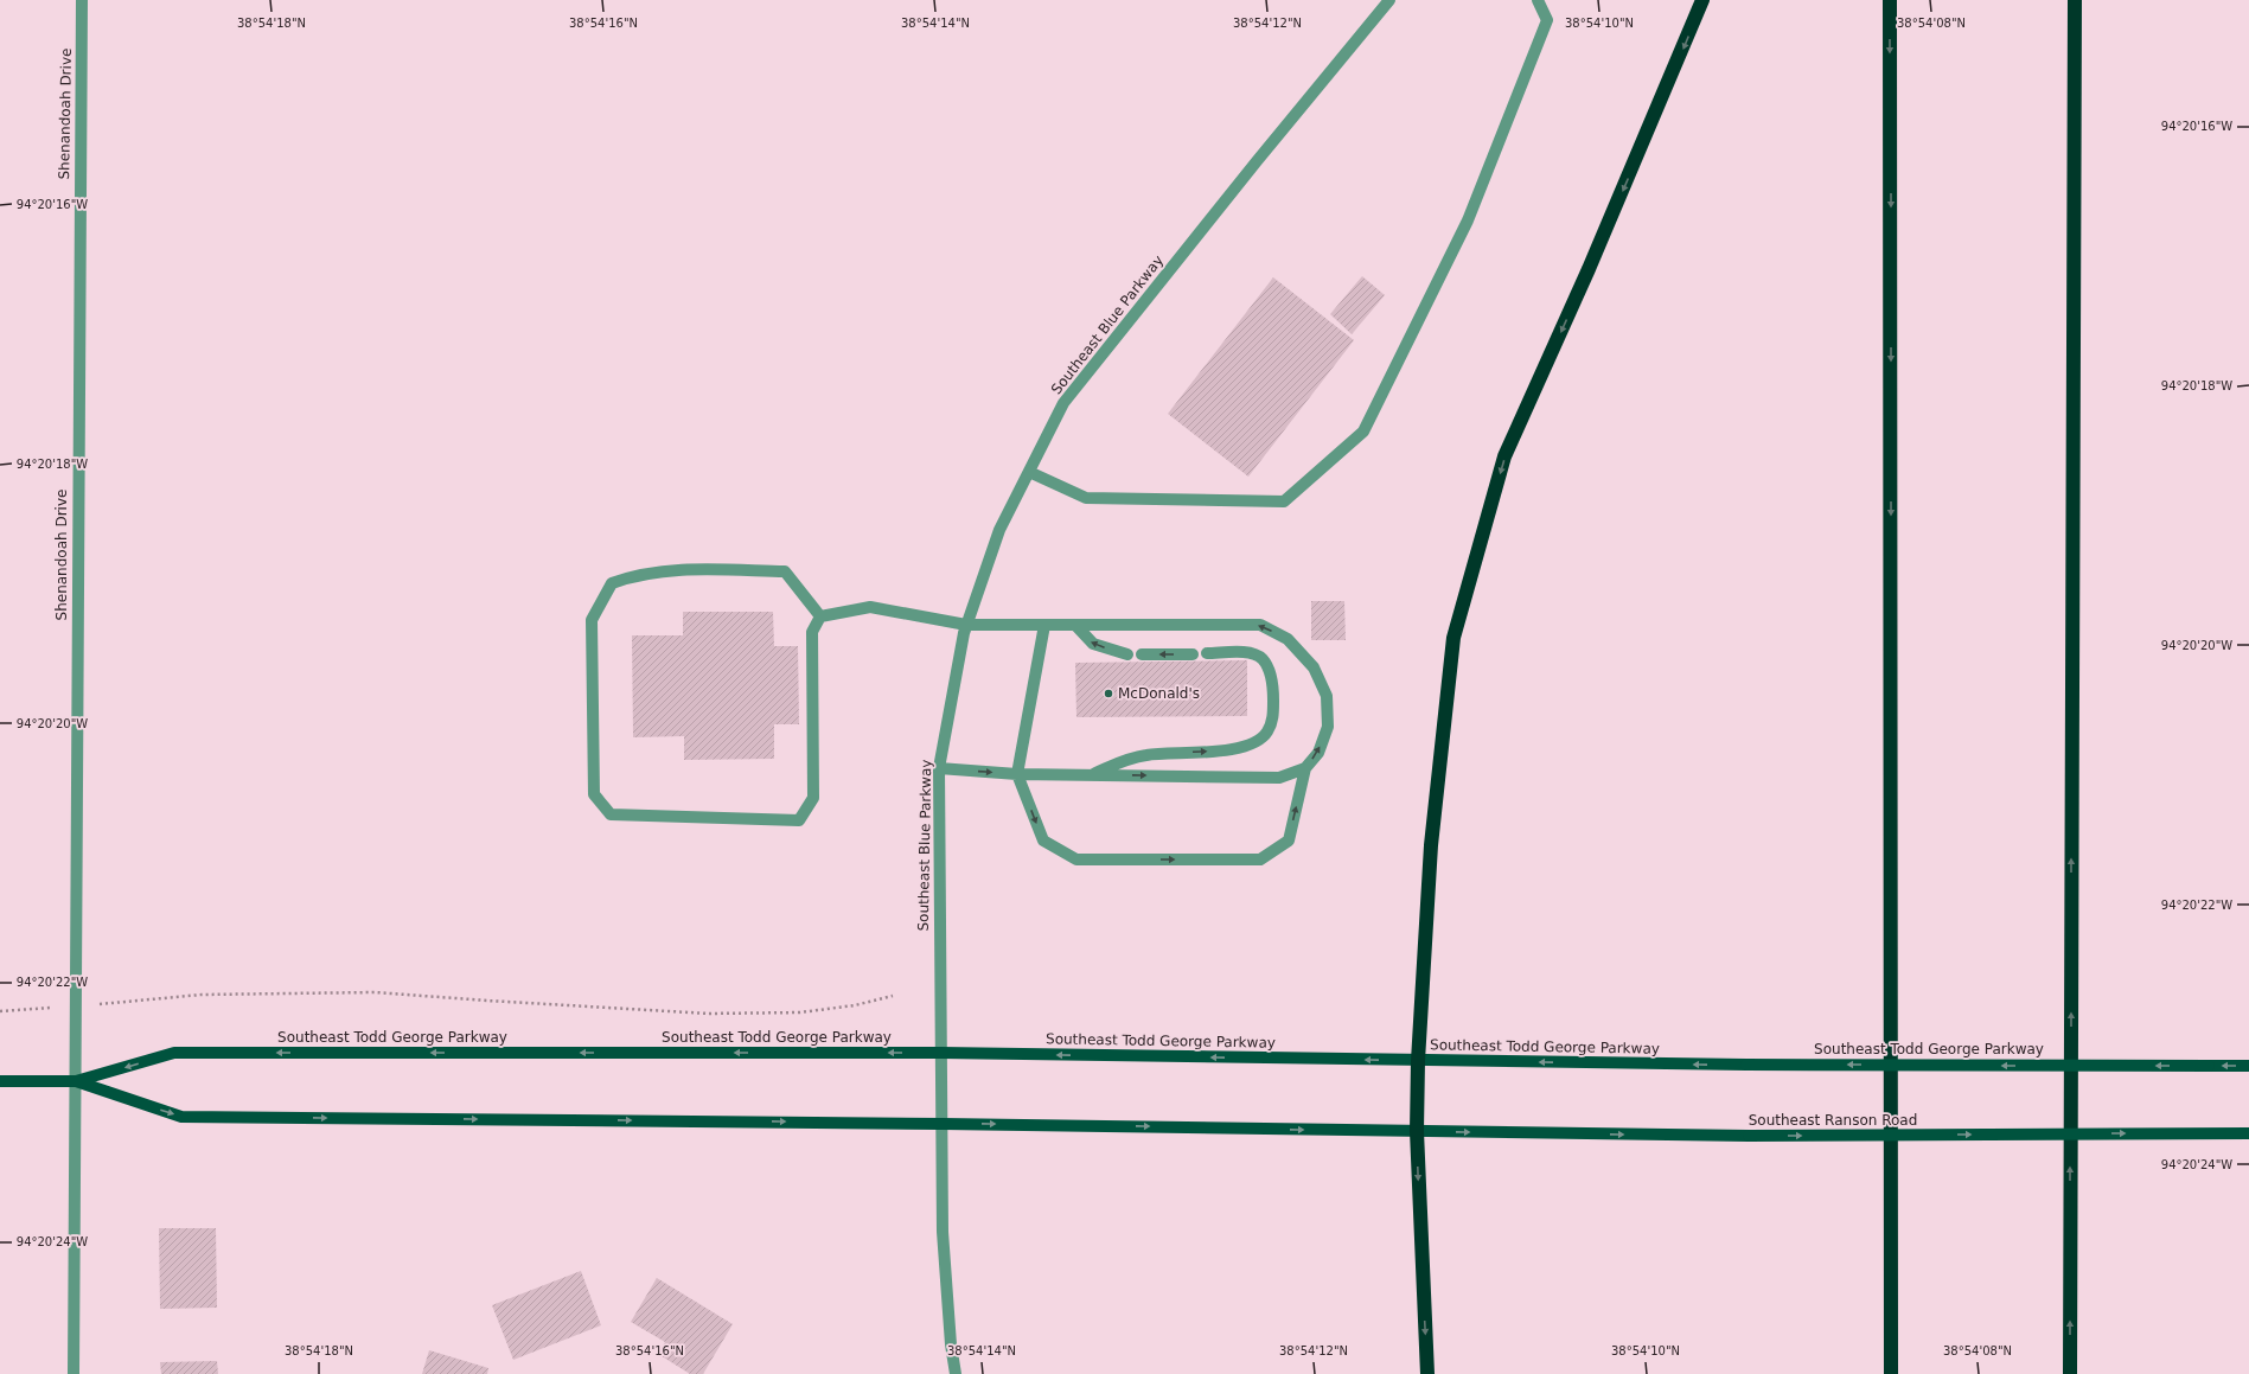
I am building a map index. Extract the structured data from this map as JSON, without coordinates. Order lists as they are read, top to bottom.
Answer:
{
  "streets": {
    "main road": ["Southeast Todd George Parkway", "Southeast Ranson Road"],
    "street": ["Shenandoah Drive", "Southeast Blue Parkway"]
  },
  "crossings": [
    ["Shenandoah Drive", "Southeast Todd George Parkway"],
    ["Southeast Blue Parkway", "Southeast Todd George Parkway"],
    ["Southeast Todd George Parkway", "Southeast Ranson Road"]
  ],
  "one_way": ["Southeast Ranson Road"],
  "places": ["McDonald's"],
  "coordinates": [
    "38°54'18\"N",
    "38°54'16\"N",
    "38°54'14\"N",
    "38°54'12\"N",
    "38°54'10\"N",
    "38°54'08\"N",
    "94°20'16\"W",
    "94°20'18\"W",
    "94°20'20\"W",
    "94°20'22\"W",
    "94°20'24\"W"
  ]
}
